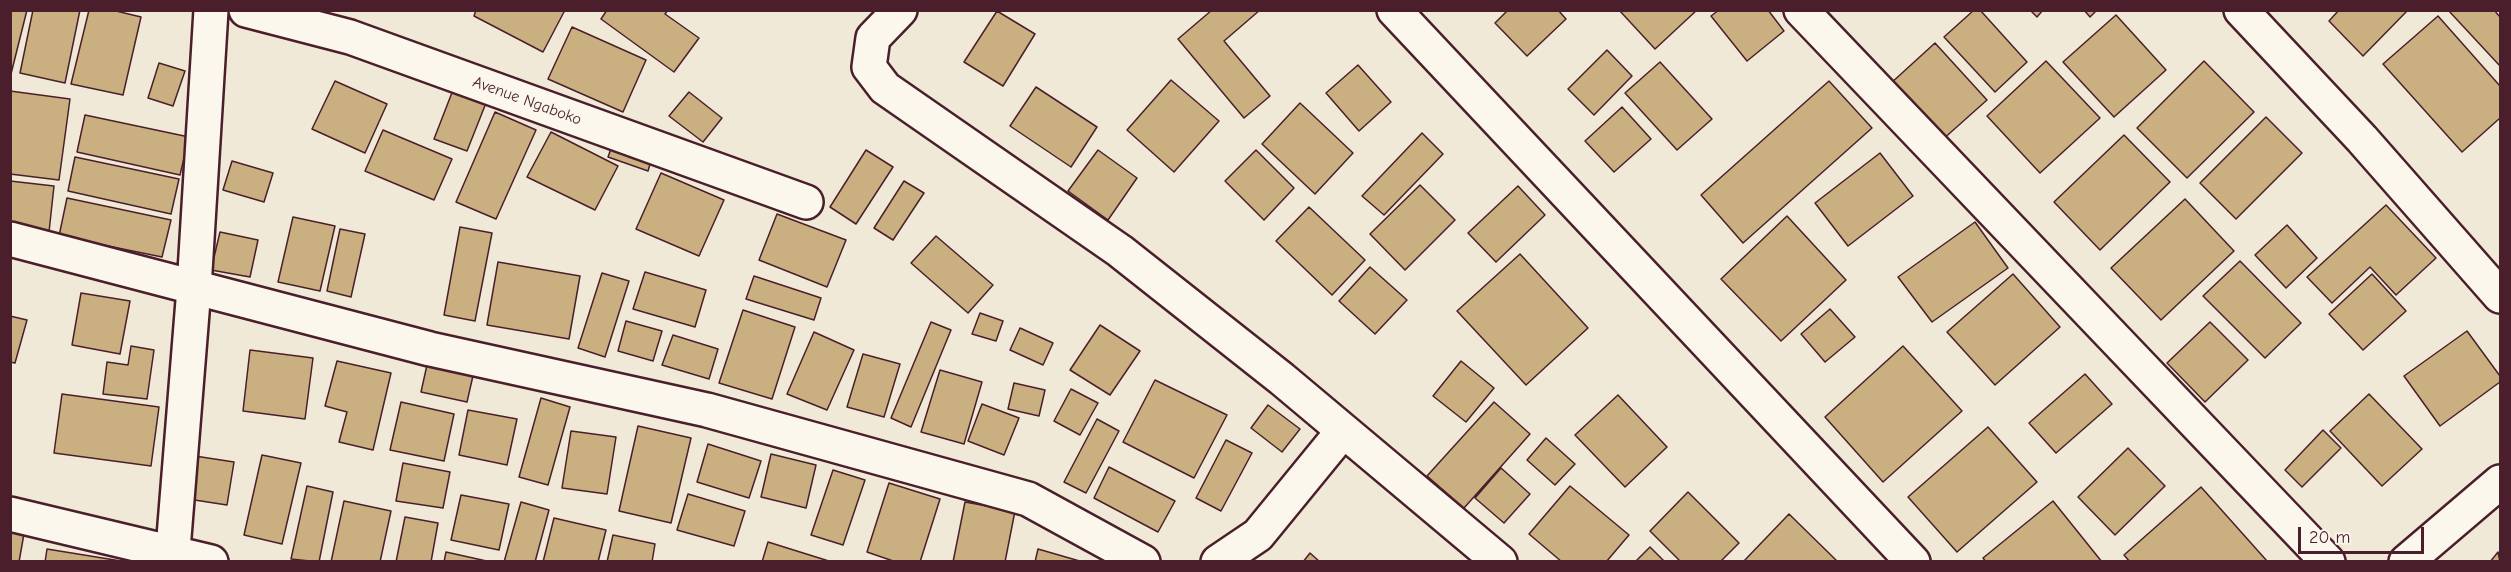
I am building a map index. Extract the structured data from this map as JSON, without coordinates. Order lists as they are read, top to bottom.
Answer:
{
  "streets": {
    "street": ["Avenue Ngaboko"]
  },
  "scale_bar": "20 m"
}
